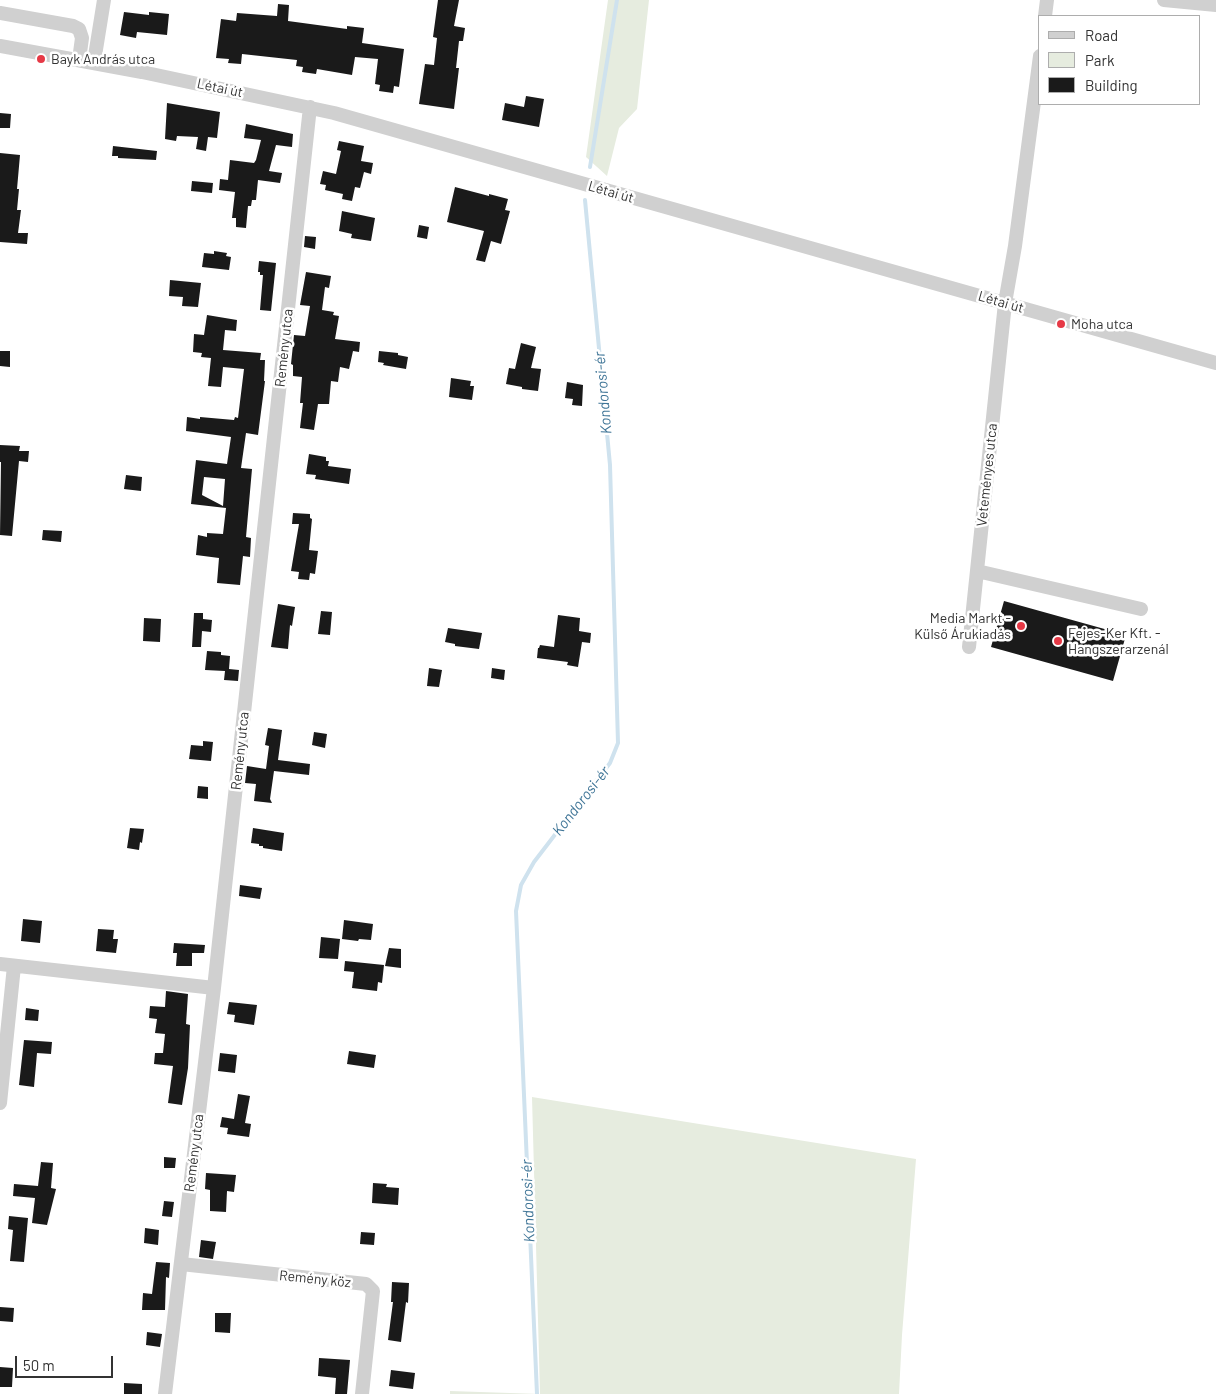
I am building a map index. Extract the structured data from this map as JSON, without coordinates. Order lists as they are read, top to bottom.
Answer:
{
  "streets": {
    "street": [
      "Létai út",
      "Remény utca",
      "Veteményes utca",
      "Remény köz"
    ]
  },
  "crossings": [
    ["Létai út", "Remény utca"],
    ["Létai út", "Veteményes utca"],
    ["Remény utca", "Remény köz"]
  ],
  "water": ["Kondorosi-ér"],
  "places": [
    "Bayk András utca",
    "Moha utca",
    "Media Markt - Külső Árukiadás",
    "Fejes-Ker Kft. - Hangszerarzenál"
  ],
  "legend": ["Road", "Park", "Building"],
  "scale_bar": "50 m"
}
